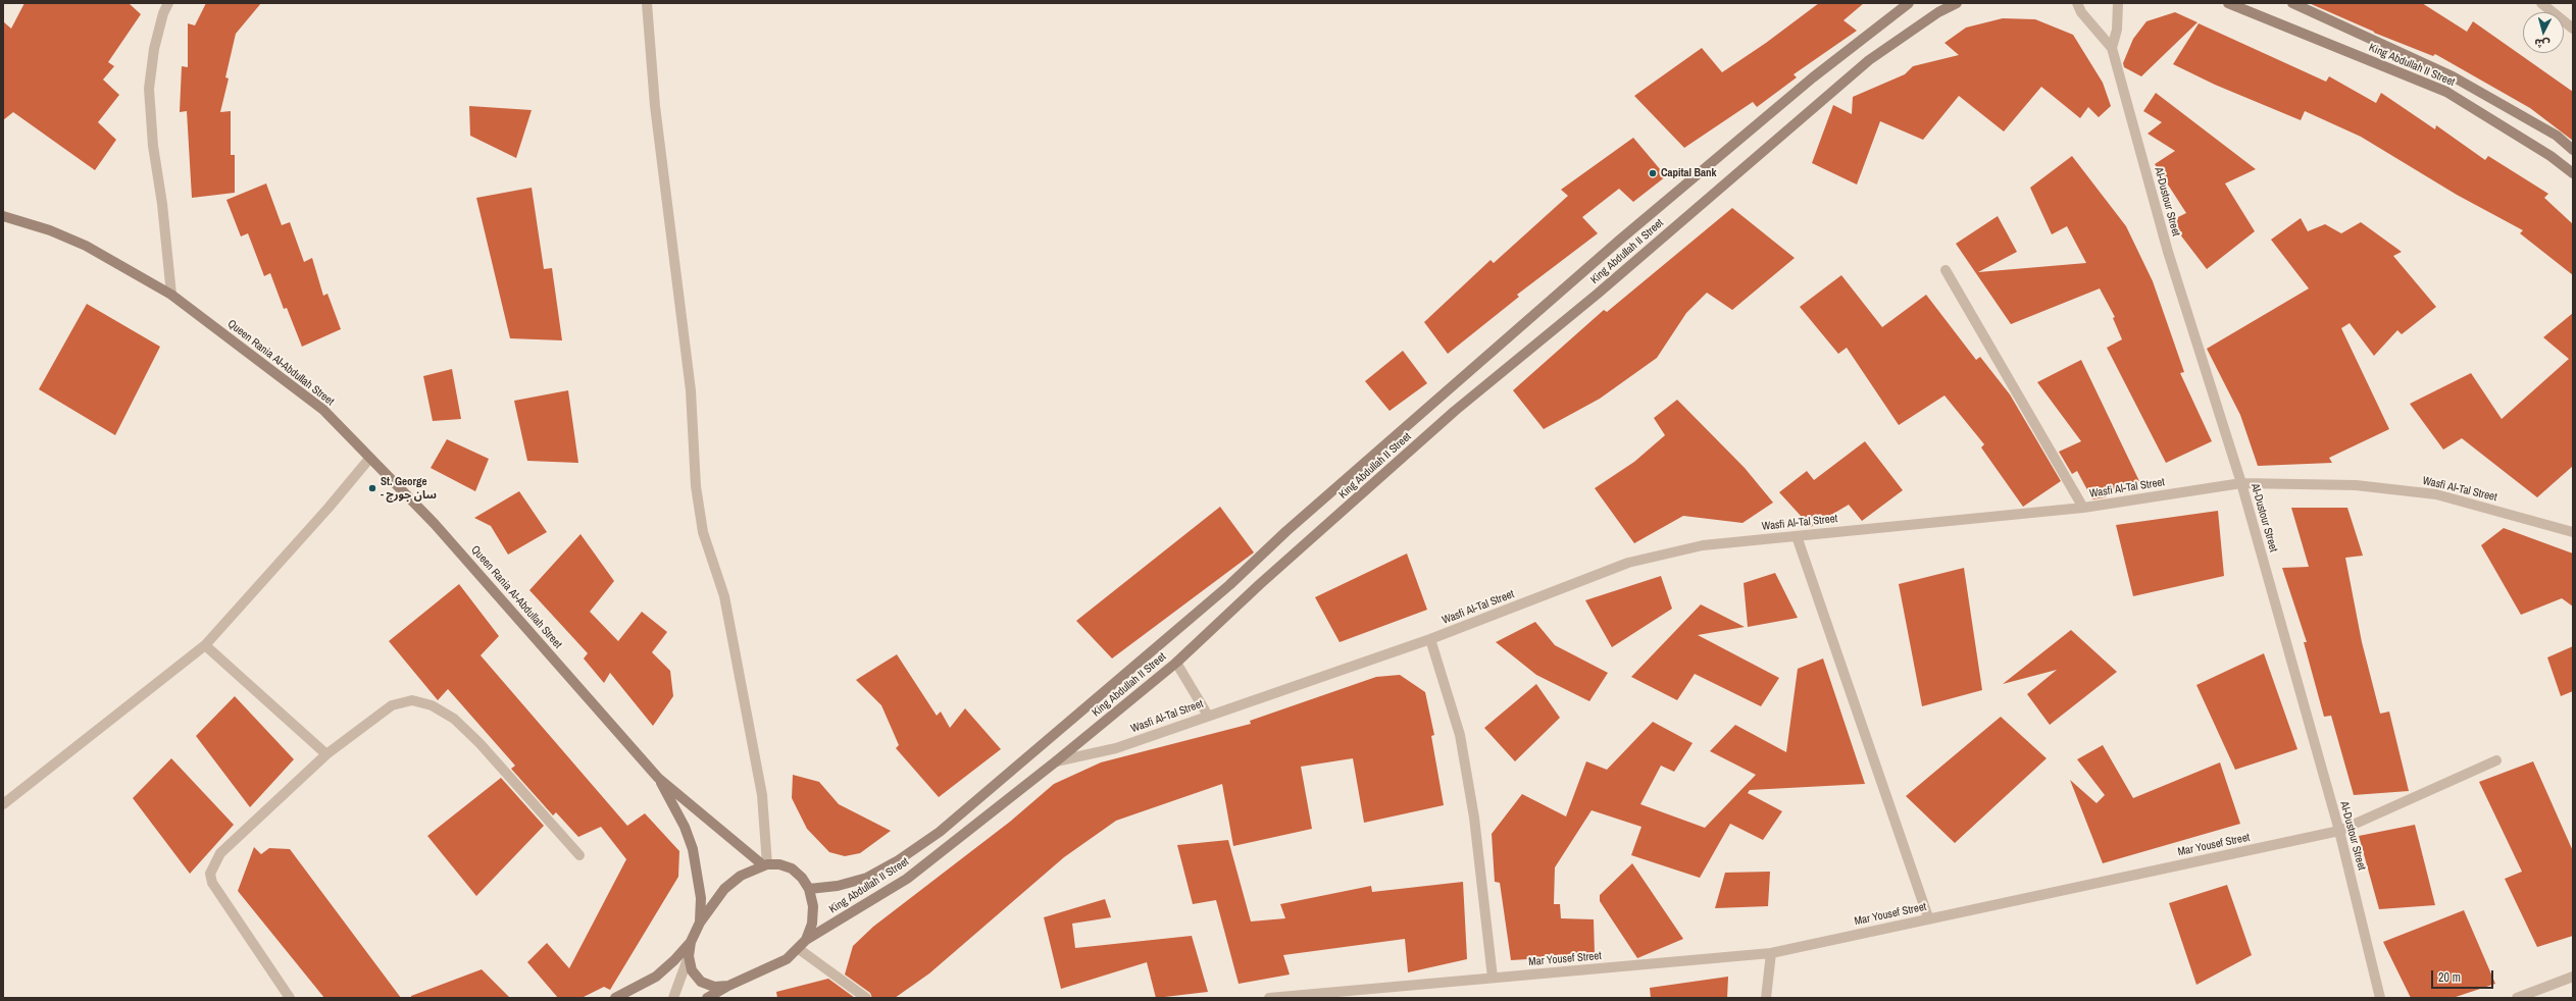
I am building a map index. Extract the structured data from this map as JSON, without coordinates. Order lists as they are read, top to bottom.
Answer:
{
  "streets": {
    "main road": ["King Abdullah II Street", "Queen Rania Al-Abdullah Street"],
    "street": ["Al-Dustour Street", "Wasfi Al-Tal Street", "Mar Yousef Street"]
  },
  "crossings": [
    ["King Abdullah II Street", "Queen Rania Al-Abdullah Street"],
    ["King Abdullah II Street", "Wasfi Al-Tal Street"],
    ["Al-Dustour Street", "Wasfi Al-Tal Street"],
    ["Al-Dustour Street", "Mar Yousef Street"]
  ],
  "places": ["Capital Bank", "St. George - سان جورج"],
  "scale_bar": "20 m",
  "north": "bottom"
}
